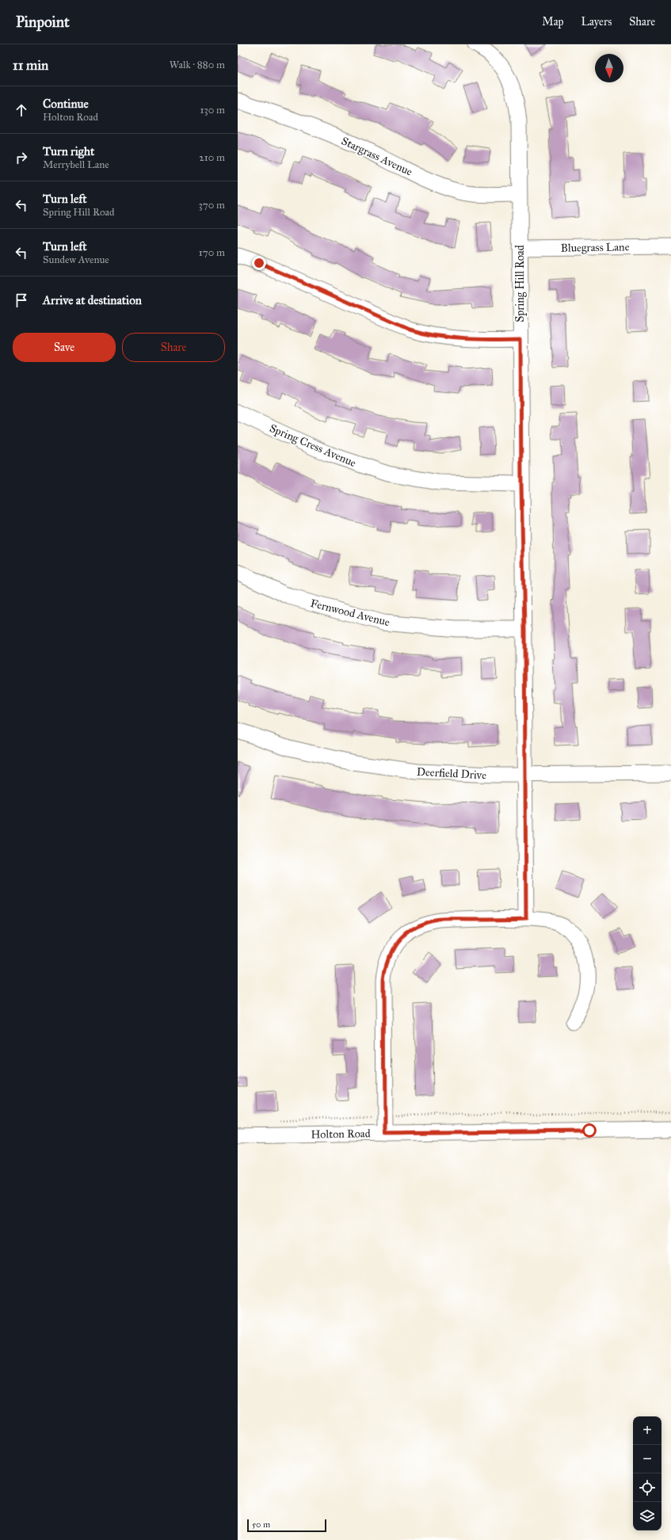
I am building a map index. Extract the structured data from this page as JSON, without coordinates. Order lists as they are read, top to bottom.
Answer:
{
  "streets": {
    "street": [
      "Stargrass Avenue",
      "Bluegrass Lane",
      "Spring Hill Road",
      "Spring Cress Avenue",
      "Fernwood Avenue",
      "Deerfield Drive",
      "Holton Road"
    ]
  },
  "crossings": [
    ["Stargrass Avenue", "Spring Hill Road"],
    ["Bluegrass Lane", "Spring Hill Road"],
    ["Spring Hill Road", "Spring Cress Avenue"],
    ["Spring Hill Road", "Fernwood Avenue"],
    ["Spring Hill Road", "Deerfield Drive"]
  ],
  "scale_bar": "50 m",
  "north": "bottom",
  "page": {
    "header": "Pinpoint",
    "nav": ["Map", "Layers", "Share"],
    "heading": ["11 min", "Walk · 880 m"],
    "list": [
      ["Continue", "Holton Road", "130 m"],
      ["Turn right", "Merrybell Lane", "210 m"],
      ["Turn left", "Spring Hill Road", "370 m"],
      ["Turn left", "Sundew Avenue", "170 m"],
      "Arrive at destination"
    ],
    "buttons": ["Save", "Share"],
    "map_buttons": ["+", "−"],
    "scale": "50 m"
  }
}
